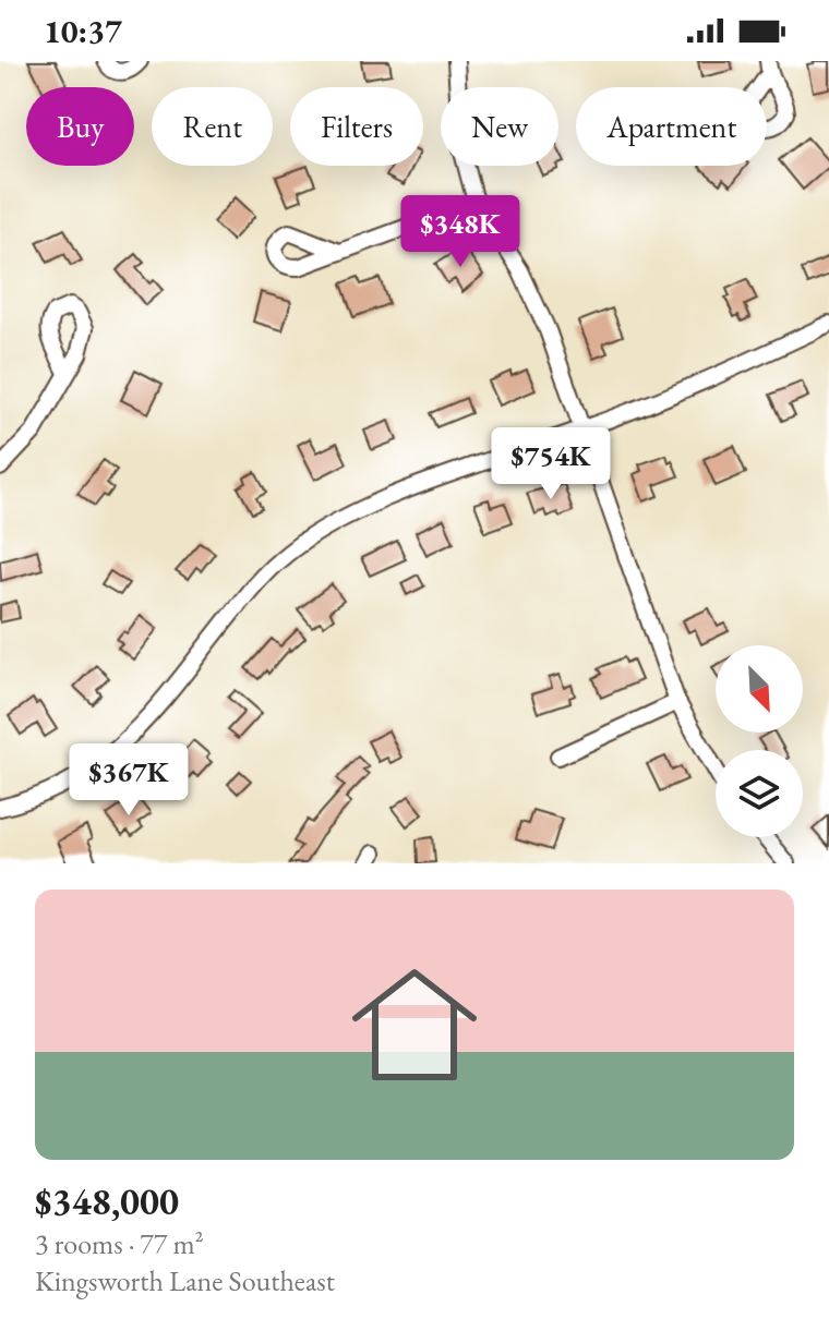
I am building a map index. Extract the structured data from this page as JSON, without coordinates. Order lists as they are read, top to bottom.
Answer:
{
  "north": "bottom right",
  "page": {
    "status": "10:37",
    "chip": [
      "Buy",
      "Rent",
      "Filters",
      "New",
      "Apartment"
    ],
    "price": ["$348K", "$754K", "$367K"],
    "list": [
      {
        "name": "$348,000",
        "note": "3 rooms · 77 m² · Kingsworth Lane Southeast"
      }
    ]
  }
}
